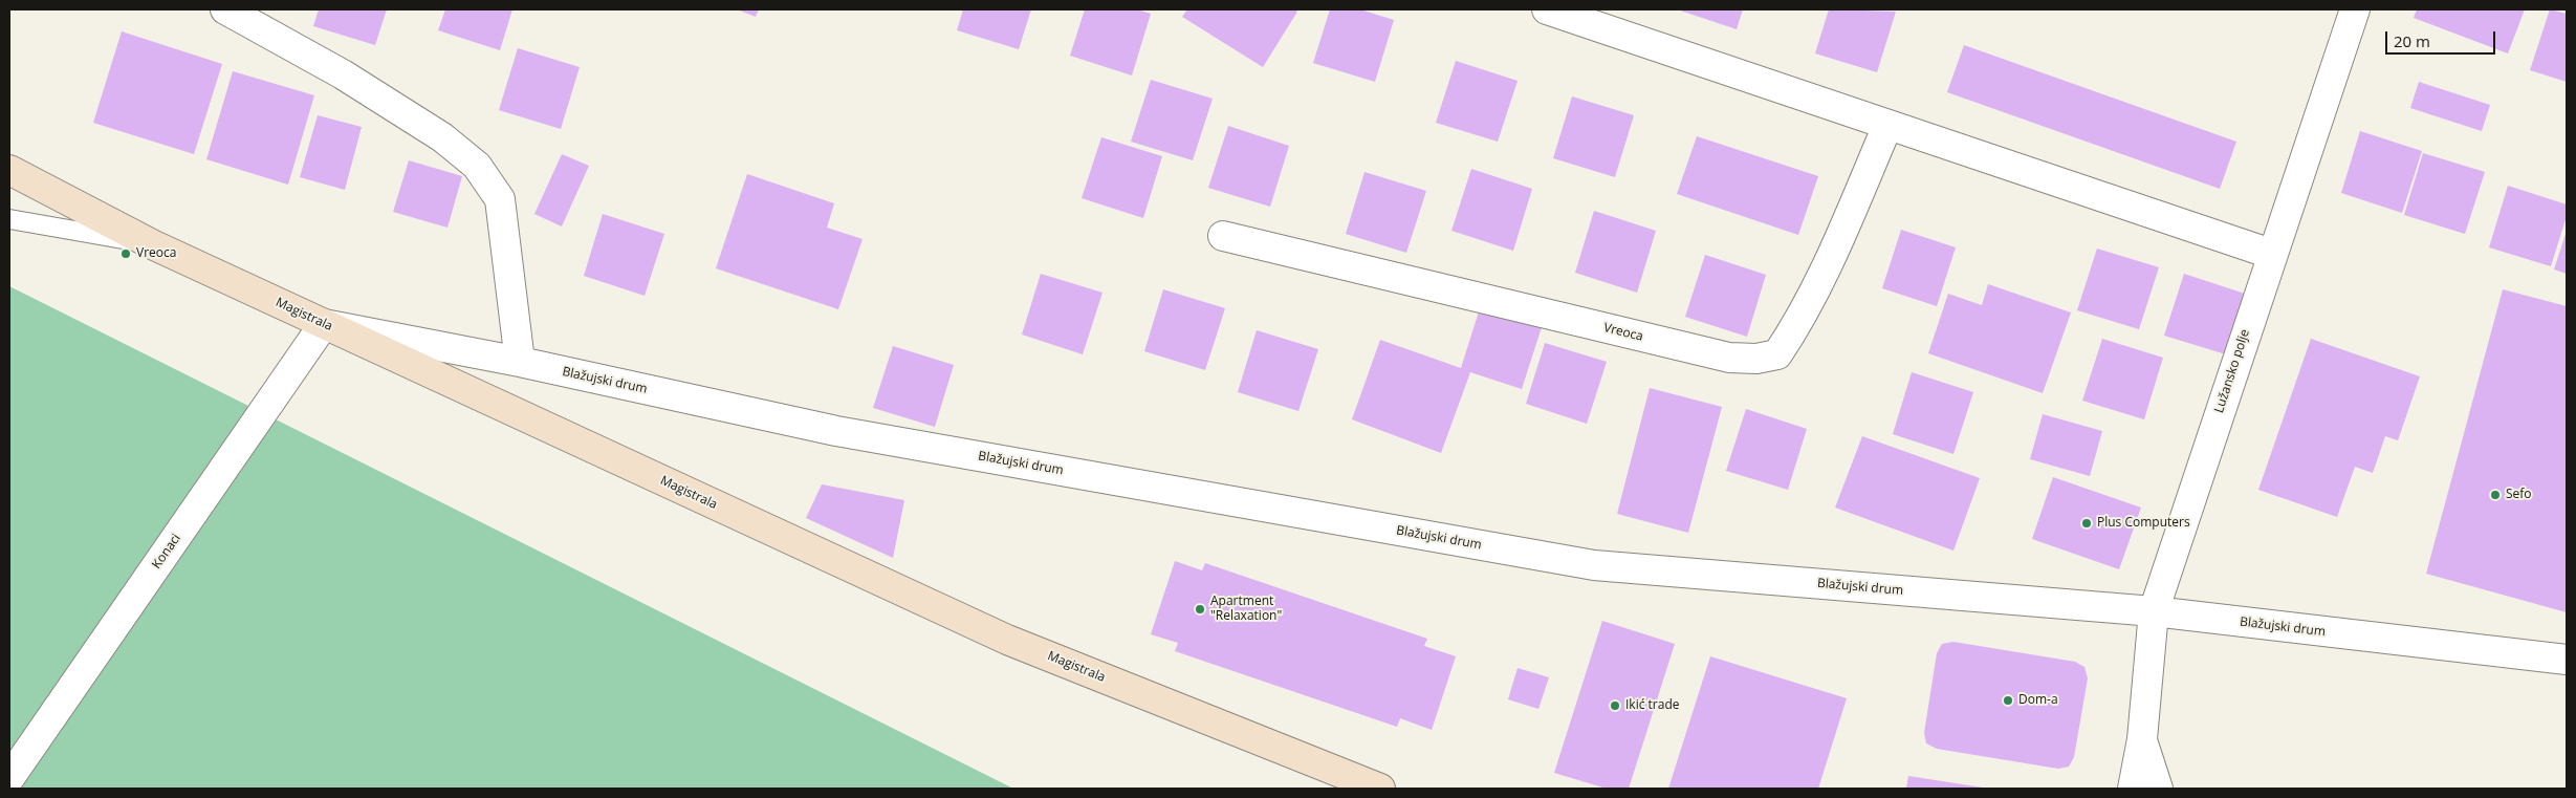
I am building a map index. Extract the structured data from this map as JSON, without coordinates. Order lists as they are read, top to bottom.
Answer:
{
  "streets": {
    "main road": ["Magistrala"],
    "street": [
      "Vreoca",
      "Lužansko polje",
      "Blažujski drum",
      "Konaci"
    ]
  },
  "crossings": [
    ["Magistrala", "Blažujski drum"],
    ["Magistrala", "Konaci"],
    ["Lužansko polje", "Blažujski drum"],
    ["Blažujski drum", "Konaci"]
  ],
  "places": [
    "Vreoca",
    "Sefo",
    "Plus Computers",
    "Apartment \"Relaxation\"",
    "Dom-a",
    "Ikić trade"
  ],
  "scale_bar": "20 m"
}
